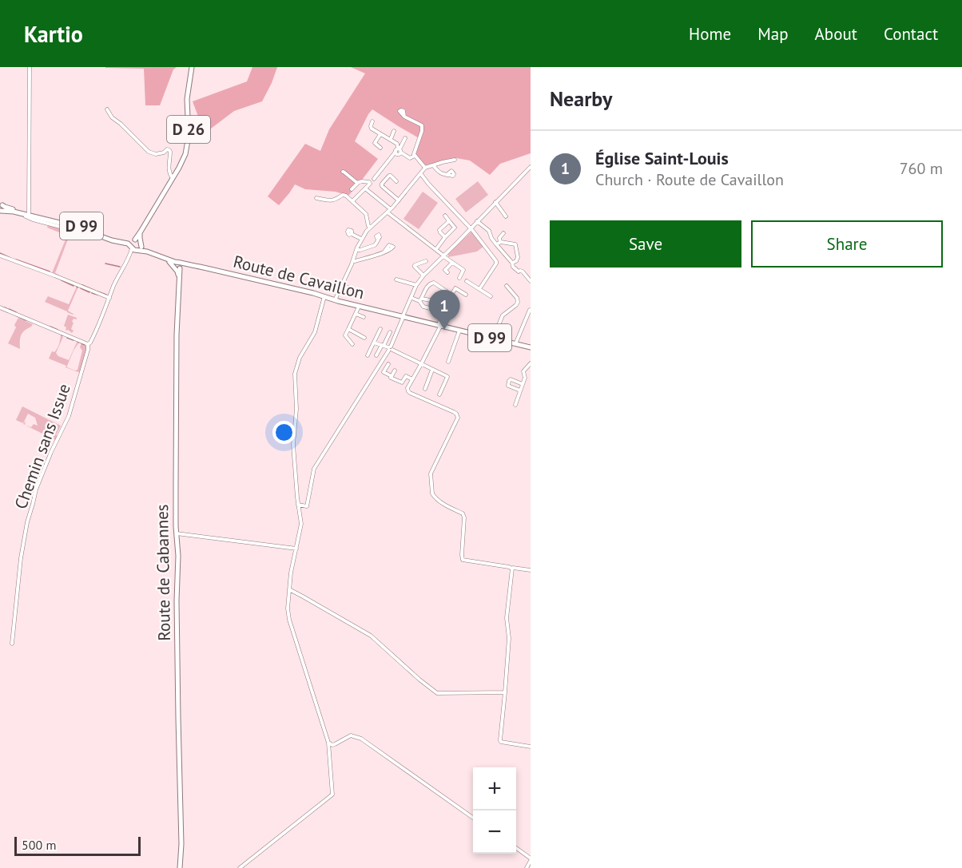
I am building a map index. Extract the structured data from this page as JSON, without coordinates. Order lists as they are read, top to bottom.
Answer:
{
  "streets": {
    "main road": [
      "D 26",
      "D 99",
      "Route de Cavaillon",
      "Route de Cabannes"
    ],
    "street": ["Chemin sans Issue"]
  },
  "crossings": [
    ["D 26", "Route de Cavaillon"],
    ["D 26", "Chemin sans Issue"],
    ["Route de Cavaillon", "Chemin sans Issue"],
    ["Route de Cavaillon", "Route de Cabannes"]
  ],
  "scale_bar": "500 m",
  "page": {
    "header": "Kartio",
    "nav": [
      "Home",
      "Map",
      "About",
      "Contact"
    ],
    "heading": "Nearby",
    "list": [
      {
        "mark": "1",
        "name": "Église Saint-Louis",
        "note": "Church · Route de Cavaillon",
        "value": "760 m"
      }
    ],
    "buttons": ["Save", "Share"],
    "pins": "1",
    "map_buttons": ["+", "−"],
    "scale": "500 m"
  }
}
